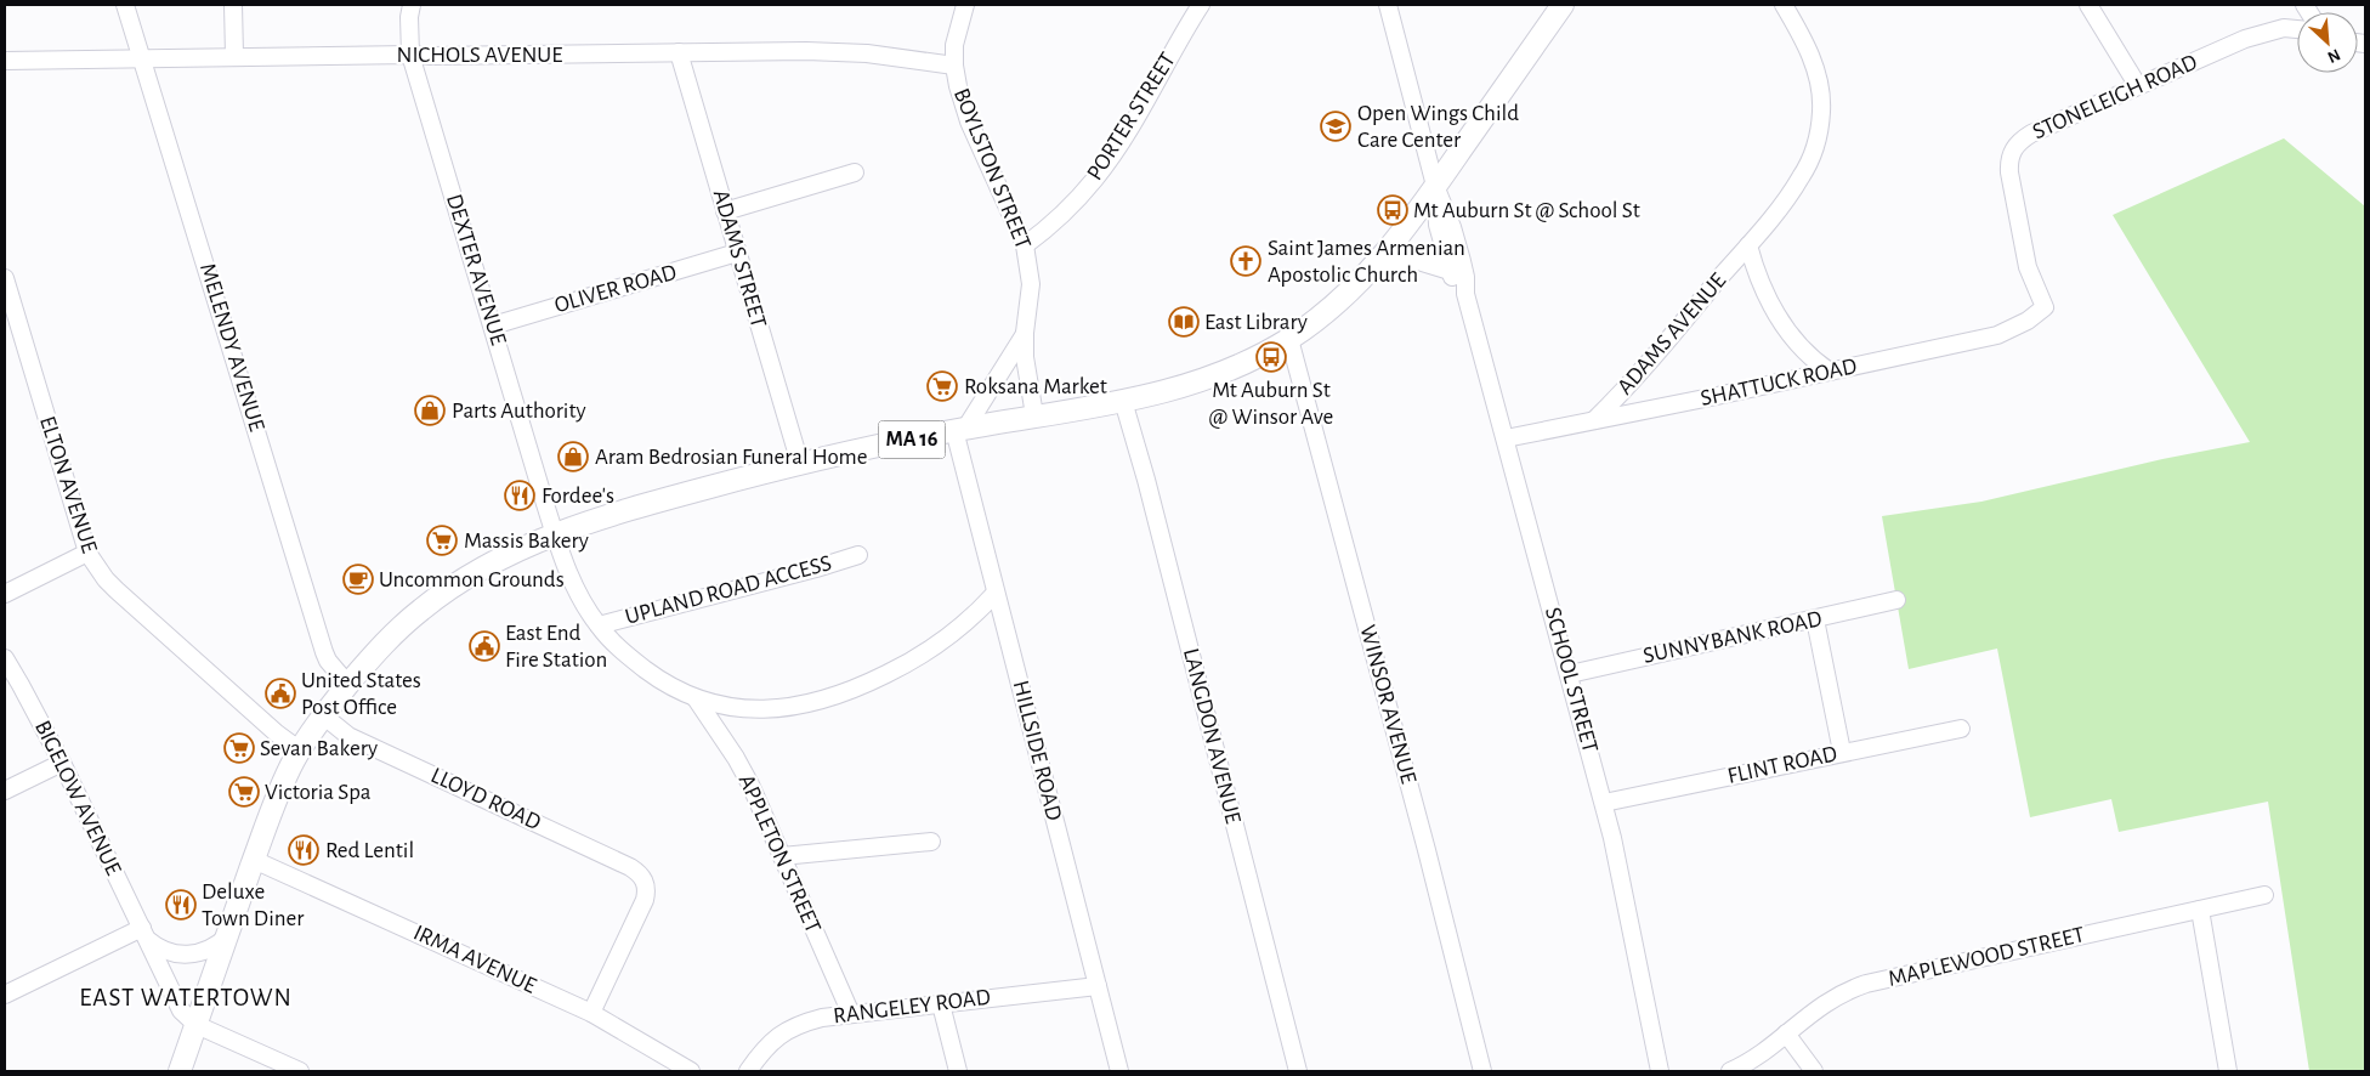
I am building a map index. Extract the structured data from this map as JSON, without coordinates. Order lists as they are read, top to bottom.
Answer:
{
  "streets": {
    "main road": ["MA 16"],
    "street": [
      "NICHOLS AVENUE",
      "STONELEIGH ROAD",
      "PORTER STREET",
      "BOYLSTON STREET",
      "ADAMS STREET",
      "DEXTER AVENUE",
      "OLIVER ROAD",
      "ADAMS AVENUE",
      "MELENDY AVENUE",
      "SHATTUCK ROAD",
      "ELTON AVENUE",
      "UPLAND ROAD ACCESS",
      "SUNNYBANK ROAD",
      "SCHOOL STREET",
      "WINSOR AVENUE",
      "LANGDON AVENUE",
      "HILLSIDE ROAD",
      "FLINT ROAD",
      "BIGELOW AVENUE",
      "LLOYD ROAD",
      "APPLETON STREET",
      "MAPLEWOOD STREET",
      "IRMA AVENUE",
      "RANGELEY ROAD"
    ]
  },
  "crossings": [
    ["NICHOLS AVENUE", "BOYLSTON STREET"],
    ["NICHOLS AVENUE", "ADAMS STREET"],
    ["NICHOLS AVENUE", "DEXTER AVENUE"],
    ["NICHOLS AVENUE", "MELENDY AVENUE"],
    ["STONELEIGH ROAD", "SHATTUCK ROAD"],
    ["PORTER STREET", "BOYLSTON STREET"],
    ["BOYLSTON STREET", "MA 16"],
    ["BOYLSTON STREET", "HILLSIDE ROAD"],
    ["ADAMS STREET", "OLIVER ROAD"],
    ["ADAMS STREET", "MA 16"],
    ["DEXTER AVENUE", "OLIVER ROAD"],
    ["DEXTER AVENUE", "MA 16"],
    ["DEXTER AVENUE", "UPLAND ROAD ACCESS"],
    ["DEXTER AVENUE", "HILLSIDE ROAD"],
    ["DEXTER AVENUE", "APPLETON STREET"],
    ["ADAMS AVENUE", "SHATTUCK ROAD"],
    ["MELENDY AVENUE", "MA 16"],
    ["SHATTUCK ROAD", "SCHOOL STREET"],
    ["MA 16", "ELTON AVENUE"],
    ["MA 16", "SCHOOL STREET"],
    ["MA 16", "WINSOR AVENUE"],
    ["MA 16", "LANGDON AVENUE"],
    ["MA 16", "HILLSIDE ROAD"],
    ["MA 16", "BIGELOW AVENUE"],
    ["MA 16", "LLOYD ROAD"],
    ["MA 16", "IRMA AVENUE"],
    ["SUNNYBANK ROAD", "SCHOOL STREET"],
    ["SCHOOL STREET", "FLINT ROAD"],
    ["HILLSIDE ROAD", "RANGELEY ROAD"],
    ["LLOYD ROAD", "IRMA AVENUE"],
    ["APPLETON STREET", "RANGELEY ROAD"]
  ],
  "districts": ["EAST WATERTOWN"],
  "places": {
    "school or university": ["Open Wings Child Care Center"],
    "bus stop": ["Mt Auburn St @ School St", "Mt Auburn St @ Winsor Ave"],
    "church": ["Saint James Armenian Apostolic Church"],
    "library": ["East Library"],
    "supermarket": [
      "Roksana Market",
      "Massis Bakery",
      "Sevan Bakery",
      "Victoria Spa"
    ],
    "shop": ["Parts Authority", "Aram Bedrosian Funeral Home"],
    "restaurant": ["Fordee's", "Red Lentil", "Deluxe Town Diner"],
    "cafe": ["Uncommon Grounds"],
    "public building": ["East End Fire Station", "United States Post Office"]
  },
  "north": "bottom right"
}
